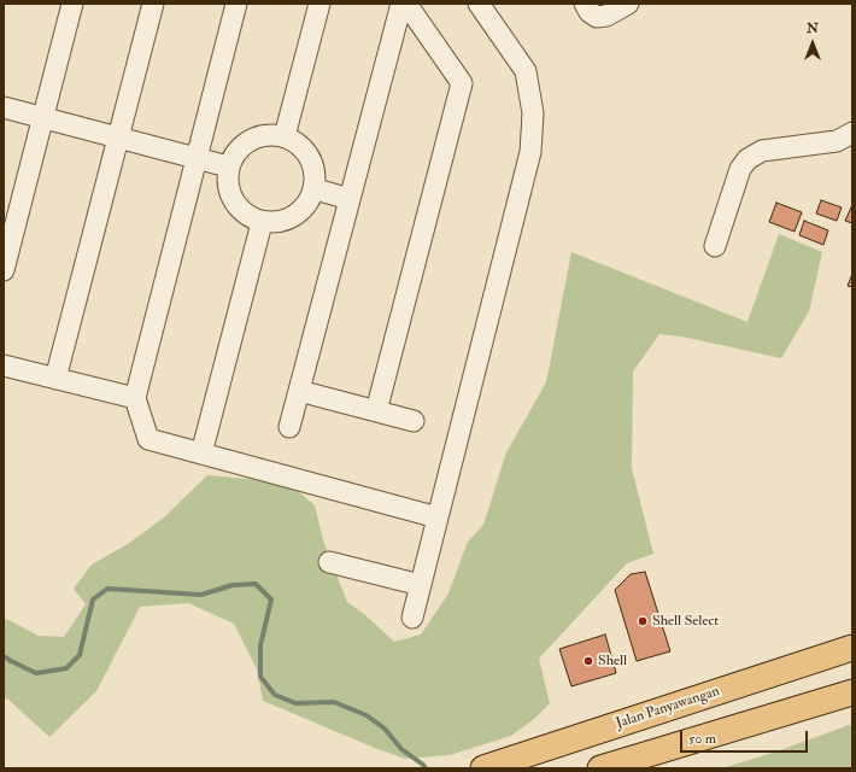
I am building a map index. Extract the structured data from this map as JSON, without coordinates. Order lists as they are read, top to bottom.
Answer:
{
  "streets": {
    "main road": ["Jalan Panyawangan"]
  },
  "places": ["Shell Select", "Shell"],
  "scale_bar": "50 m",
  "north": "top"
}
